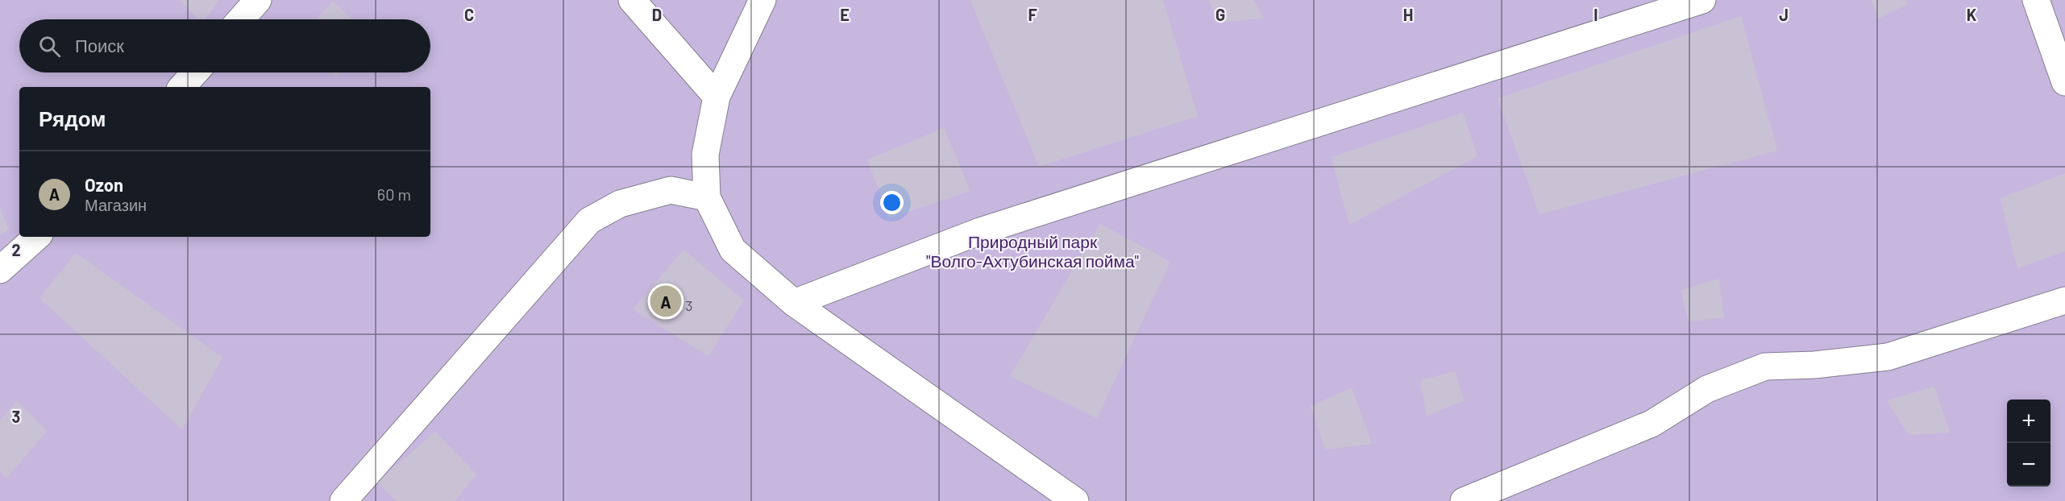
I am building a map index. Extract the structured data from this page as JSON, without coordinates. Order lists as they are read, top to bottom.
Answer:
{
  "parks": ["Природный парк \"Волго-Ахтубинская пойма\""],
  "house_numbers": ["3"],
  "page": {
    "search": "Поиск",
    "heading": "Рядом",
    "list": [
      {
        "mark": "A",
        "name": "Ozon",
        "note": "Магазин",
        "value": "60 m"
      }
    ],
    "pins": "A",
    "map_buttons": ["+", "−"]
  },
  "grid": {
    "columns": [
      "C",
      "D",
      "E",
      "F",
      "G",
      "H",
      "I",
      "J",
      "K"
    ],
    "rows": ["2", "3"]
  }
}
